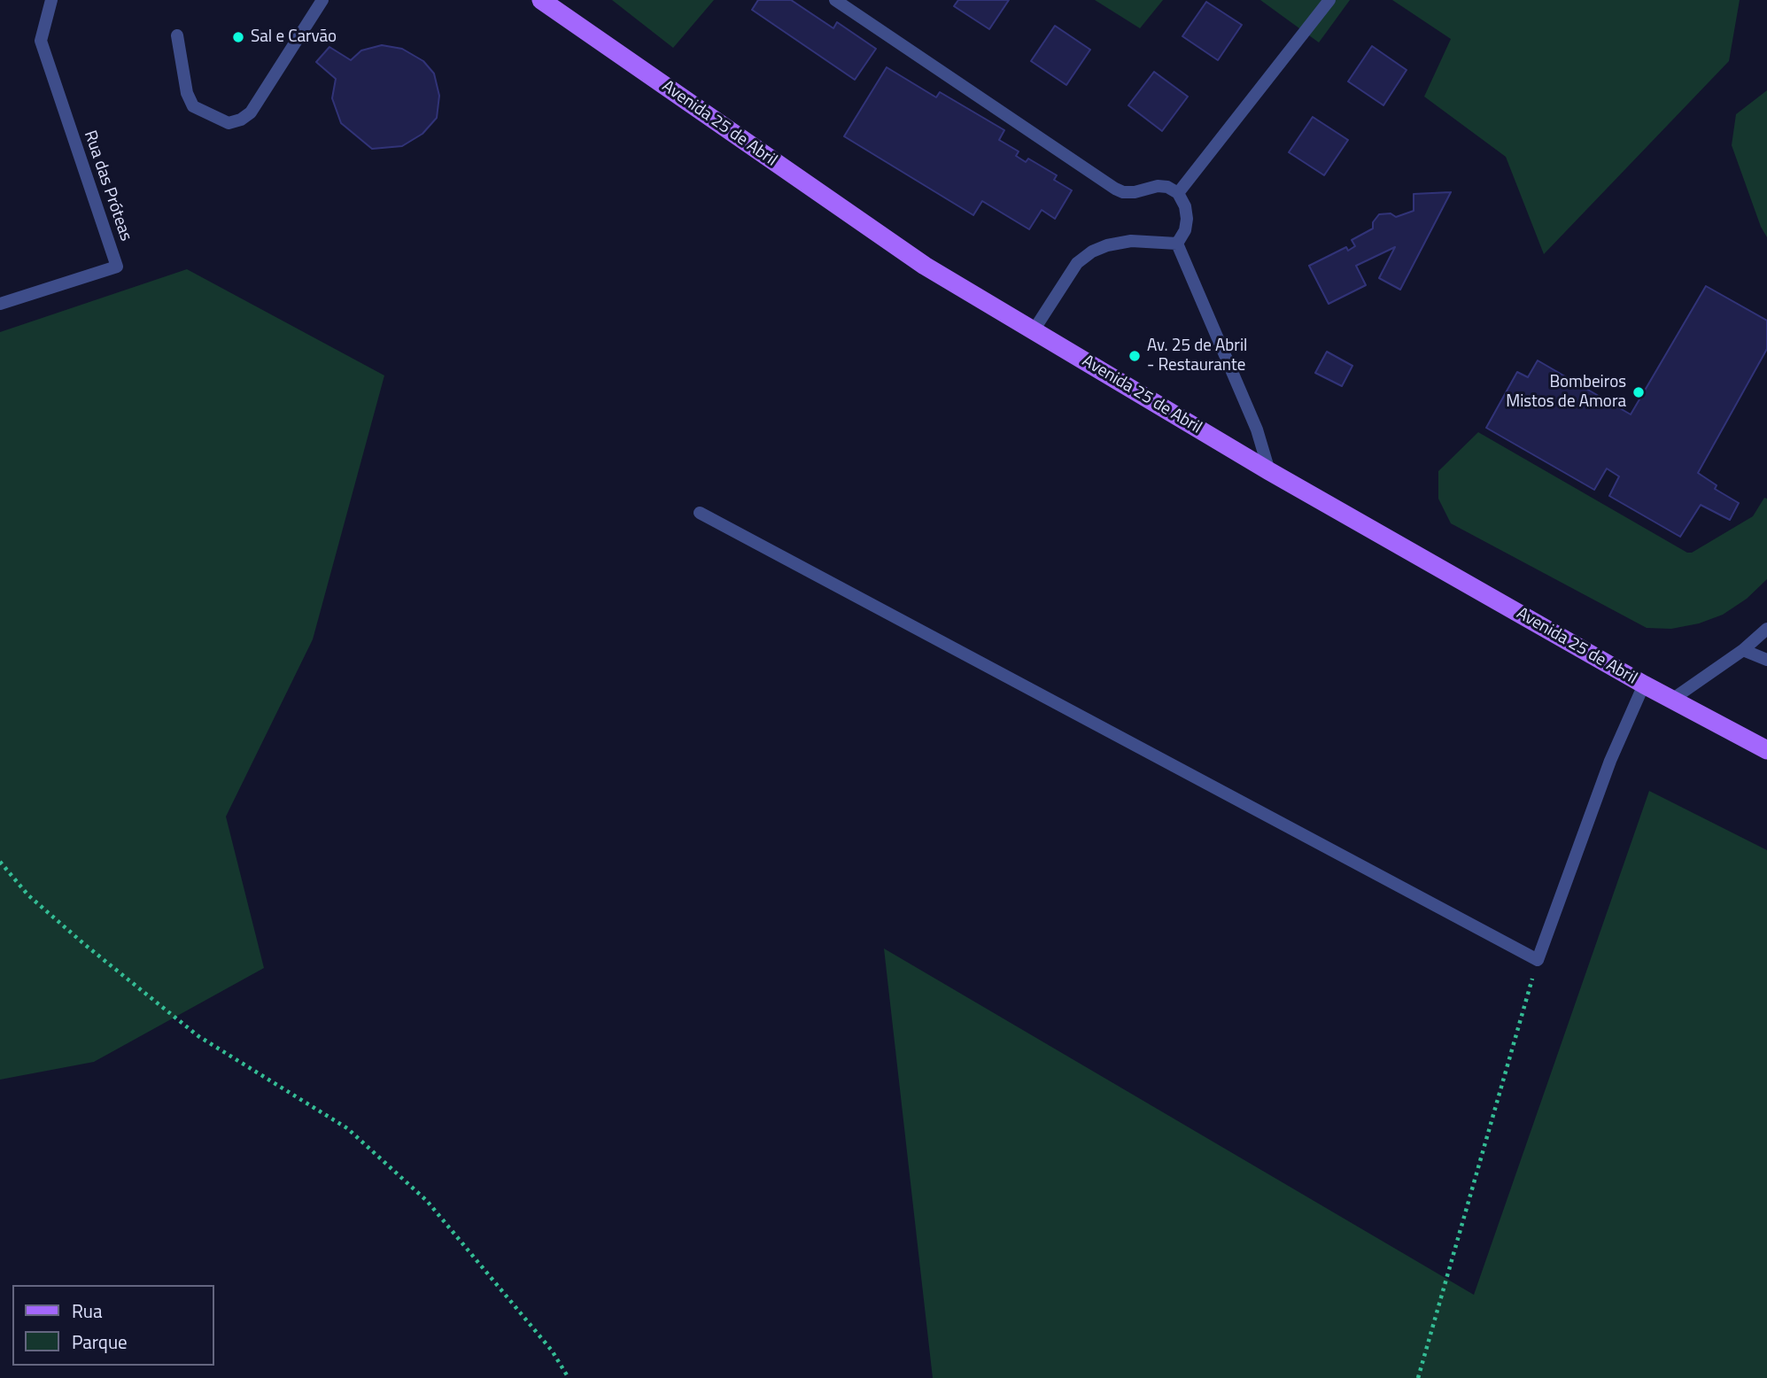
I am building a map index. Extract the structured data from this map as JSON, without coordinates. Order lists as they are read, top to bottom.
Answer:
{
  "streets": {
    "main road": ["Avenida 25 de Abril"],
    "street": ["Rua das Próteas"]
  },
  "places": ["Sal e Carvão", "Av. 25 de Abril - Restaurante", "Bombeiros Mistos de Amora"],
  "legend": ["Rua", "Parque"]
}
